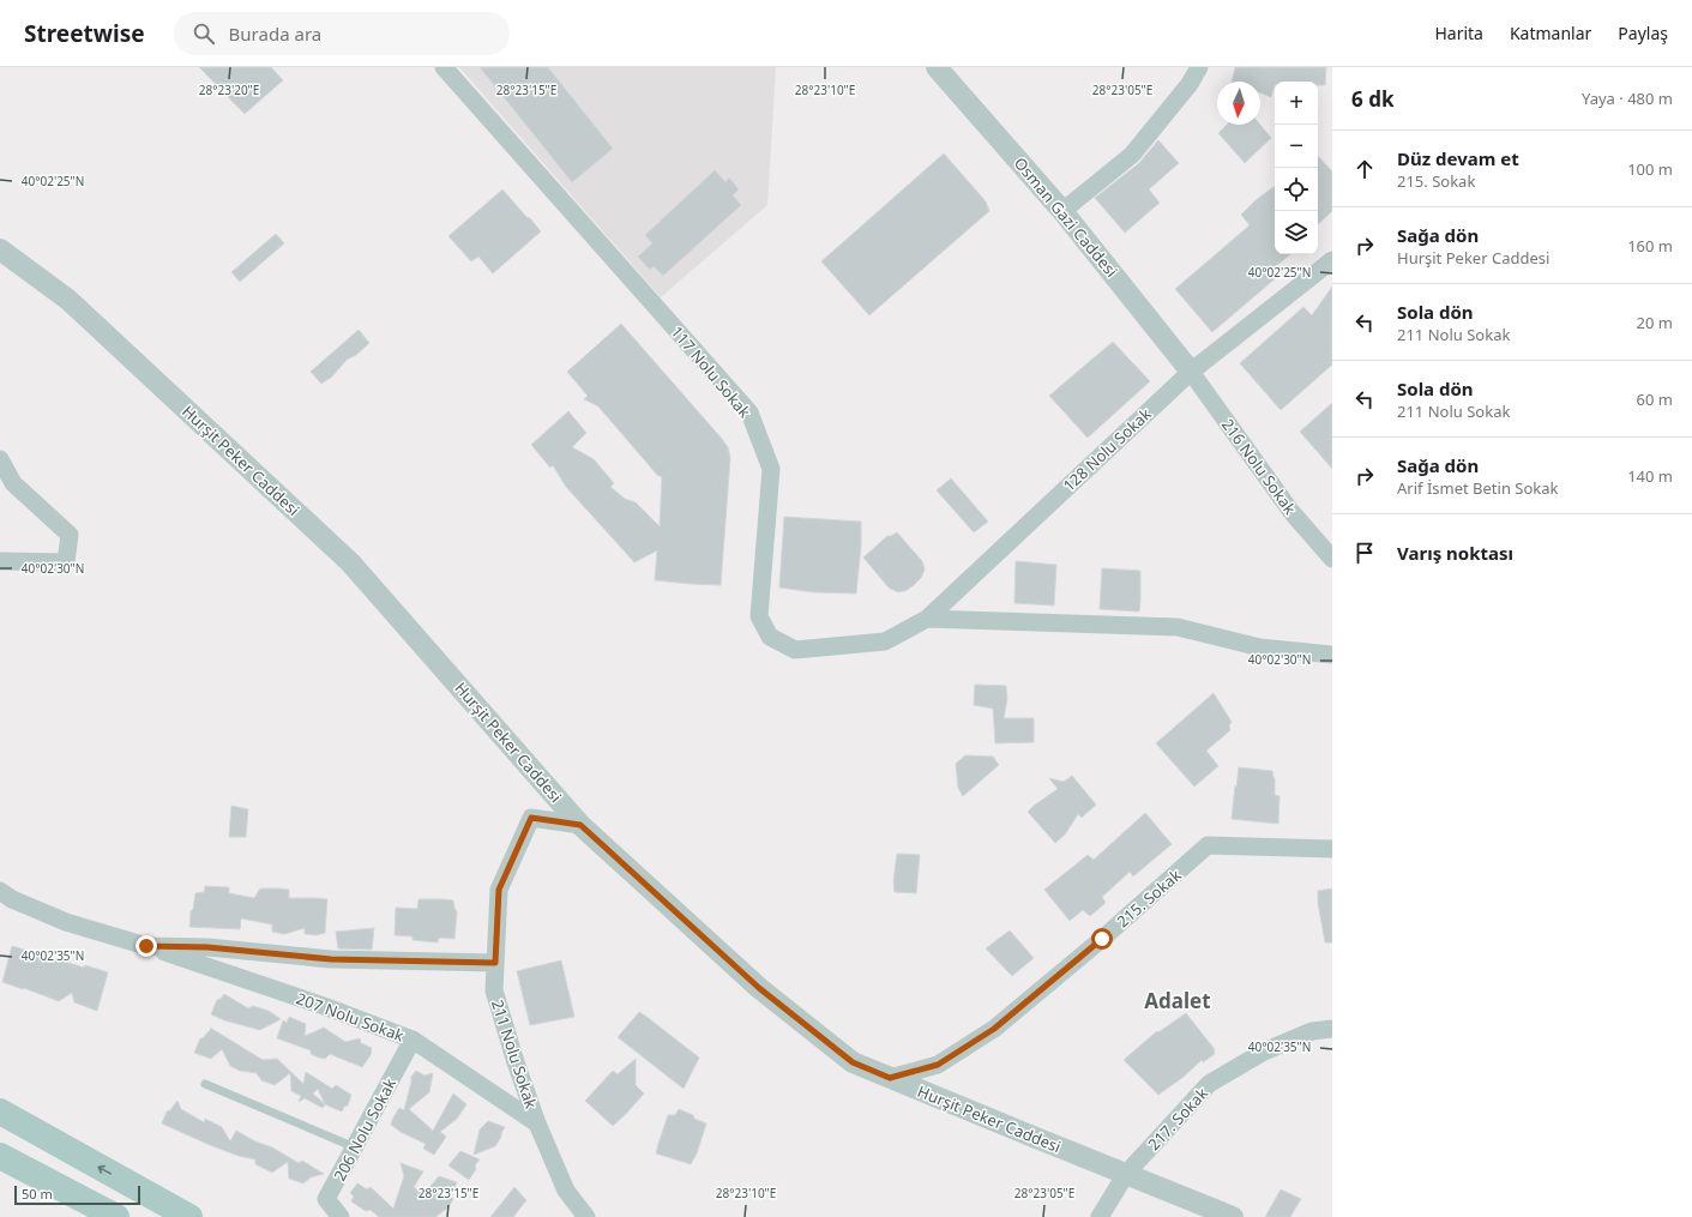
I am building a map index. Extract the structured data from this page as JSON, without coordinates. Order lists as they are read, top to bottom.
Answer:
{
  "streets": {
    "street": [
      "Osman Gazi Caddesi",
      "117 Nolu Sokak",
      "128 Nolu Sokak",
      "Hurşit Peker Caddesi",
      "216 Nolu Sokak",
      "215. Sokak",
      "207 Nolu Sokak",
      "211 Nolu Sokak",
      "217. Sokak",
      "206 Nolu Sokak"
    ]
  },
  "crossings": [
    ["Osman Gazi Caddesi", "128 Nolu Sokak"],
    ["Osman Gazi Caddesi", "216 Nolu Sokak"],
    ["117 Nolu Sokak", "128 Nolu Sokak"],
    ["128 Nolu Sokak", "216 Nolu Sokak"],
    ["Hurşit Peker Caddesi", "215. Sokak"],
    ["Hurşit Peker Caddesi", "211 Nolu Sokak"],
    ["Hurşit Peker Caddesi", "217. Sokak"],
    ["207 Nolu Sokak", "211 Nolu Sokak"],
    ["207 Nolu Sokak", "206 Nolu Sokak"]
  ],
  "districts": ["Adalet"],
  "scale_bar": "50 m",
  "north": "bottom",
  "page": {
    "header": "Streetwise",
    "search": "Burada ara",
    "nav": ["Harita", "Katmanlar", "Paylaş"],
    "heading": ["6 dk", "Yaya · 480 m"],
    "map_buttons": ["+", "−"],
    "list": [
      ["Düz devam et", "215. Sokak", "100 m"],
      ["Sağa dön", "Hurşit Peker Caddesi", "160 m"],
      ["Sola dön", "211 Nolu Sokak", "20 m"],
      ["Sola dön", "211 Nolu Sokak", "60 m"],
      ["Sağa dön", "Arif İsmet Betin Sokak", "140 m"],
      "Varış noktası"
    ],
    "scale": "50 m"
  },
  "coordinates": [
    "28°23'20\"E",
    "28°23'15\"E",
    "28°23'10\"E",
    "28°23'05\"E",
    "40°02'25\"N",
    "40°02'30\"N",
    "40°02'35\"N"
  ]
}
